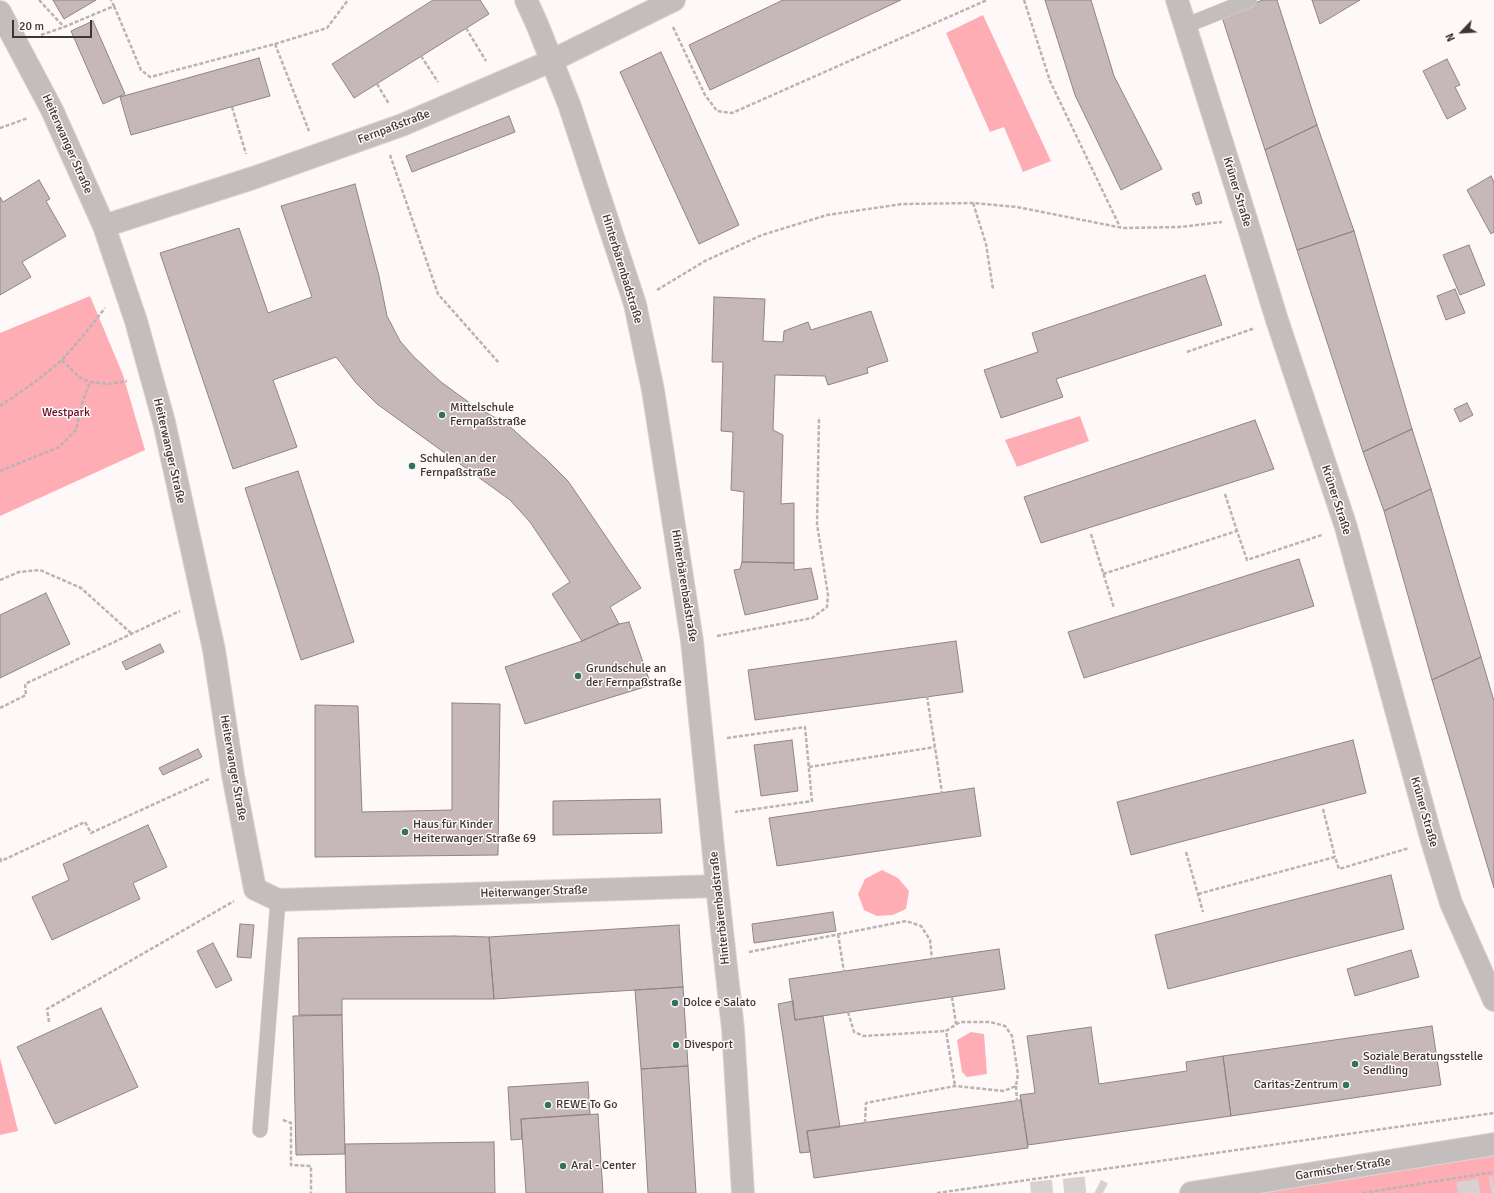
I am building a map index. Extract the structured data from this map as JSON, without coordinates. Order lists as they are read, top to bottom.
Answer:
{
  "streets": {
    "street": [
      "Fernpaßstraße",
      "Heiterwanger Straße",
      "Krüner Straße",
      "Hinterbärenbadstraße",
      "Garmischer Straße"
    ]
  },
  "crossings": [
    ["Fernpaßstraße", "Heiterwanger Straße"],
    ["Fernpaßstraße", "Hinterbärenbadstraße"],
    ["Heiterwanger Straße", "Hinterbärenbadstraße"]
  ],
  "parks": ["Westpark"],
  "places": [
    "Mittelschule Fernpaßstraße",
    "Schulen an der Fernpaßstraße",
    "Grundschule an der Fernpaßstraße",
    "Haus für Kinder Heiterwanger Straße 69",
    "Dolce e Salato",
    "Divesport",
    "Soziale Beratungsstelle Sendling",
    "Caritas-Zentrum",
    "REWE To Go",
    "Aral - Center"
  ],
  "scale_bar": "20 m",
  "north": "bottom left"
}
